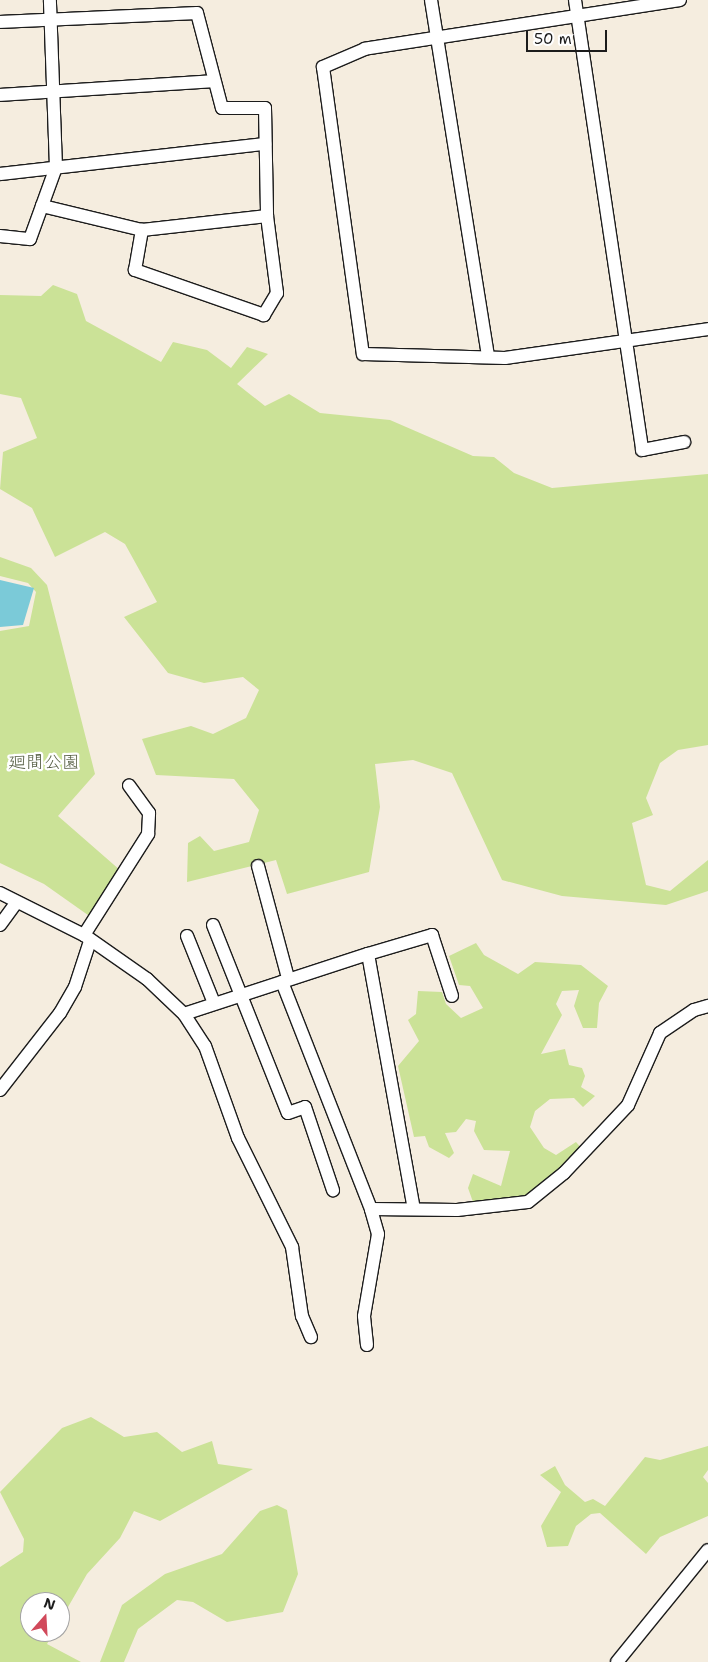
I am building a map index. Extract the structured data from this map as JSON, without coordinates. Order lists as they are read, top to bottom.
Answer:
{
  "parks": ["廻間公園"],
  "scale_bar": "50 m",
  "north": "top"
}
